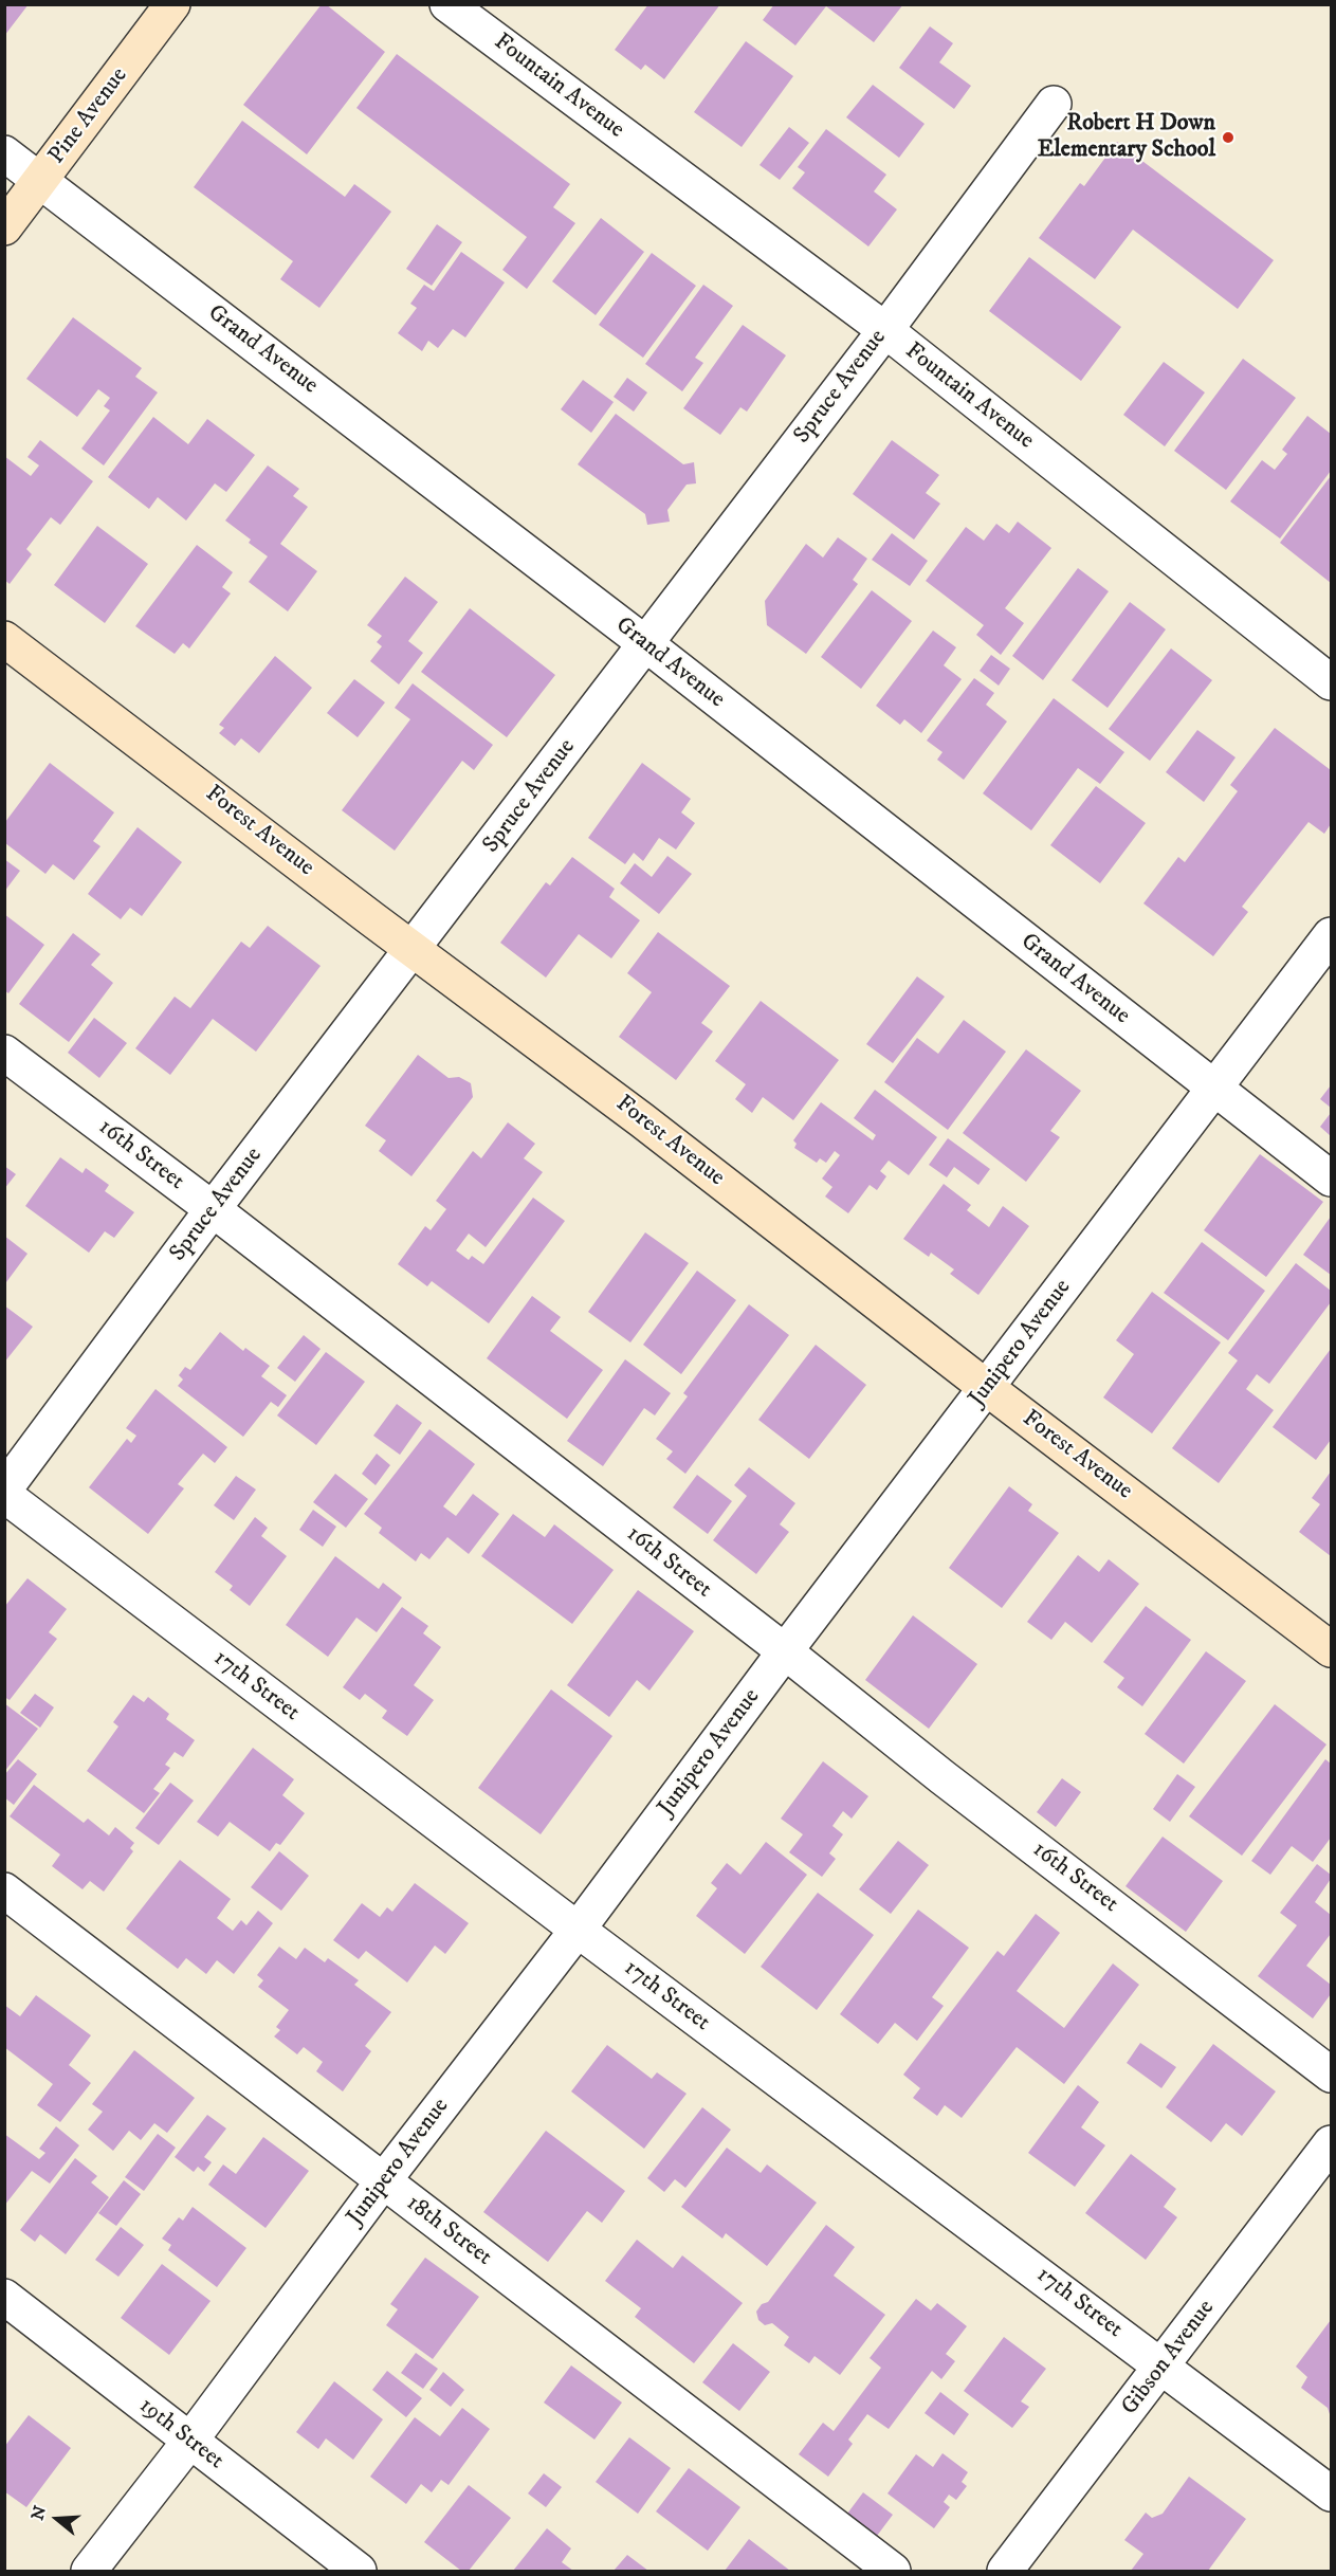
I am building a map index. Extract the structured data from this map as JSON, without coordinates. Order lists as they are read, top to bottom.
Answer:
{
  "streets": {
    "main road": ["Pine Avenue", "Forest Avenue"],
    "street": [
      "Fountain Avenue",
      "Grand Avenue",
      "Spruce Avenue",
      "16th Street",
      "Junipero Avenue",
      "17th Street",
      "18th Street",
      "Gibson Avenue",
      "19th Street"
    ]
  },
  "crossings": [
    ["Fountain Avenue", "Spruce Avenue"],
    ["Pine Avenue", "Grand Avenue"],
    ["Grand Avenue", "Spruce Avenue"],
    ["Grand Avenue", "Junipero Avenue"],
    ["Spruce Avenue", "Forest Avenue"],
    ["Spruce Avenue", "16th Street"],
    ["Forest Avenue", "Junipero Avenue"],
    ["16th Street", "Junipero Avenue"],
    ["Junipero Avenue", "17th Street"],
    ["Junipero Avenue", "18th Street"],
    ["Junipero Avenue", "19th Street"],
    ["17th Street", "Gibson Avenue"]
  ],
  "places": ["Robert H Down Elementary School"],
  "north": "left"
}
